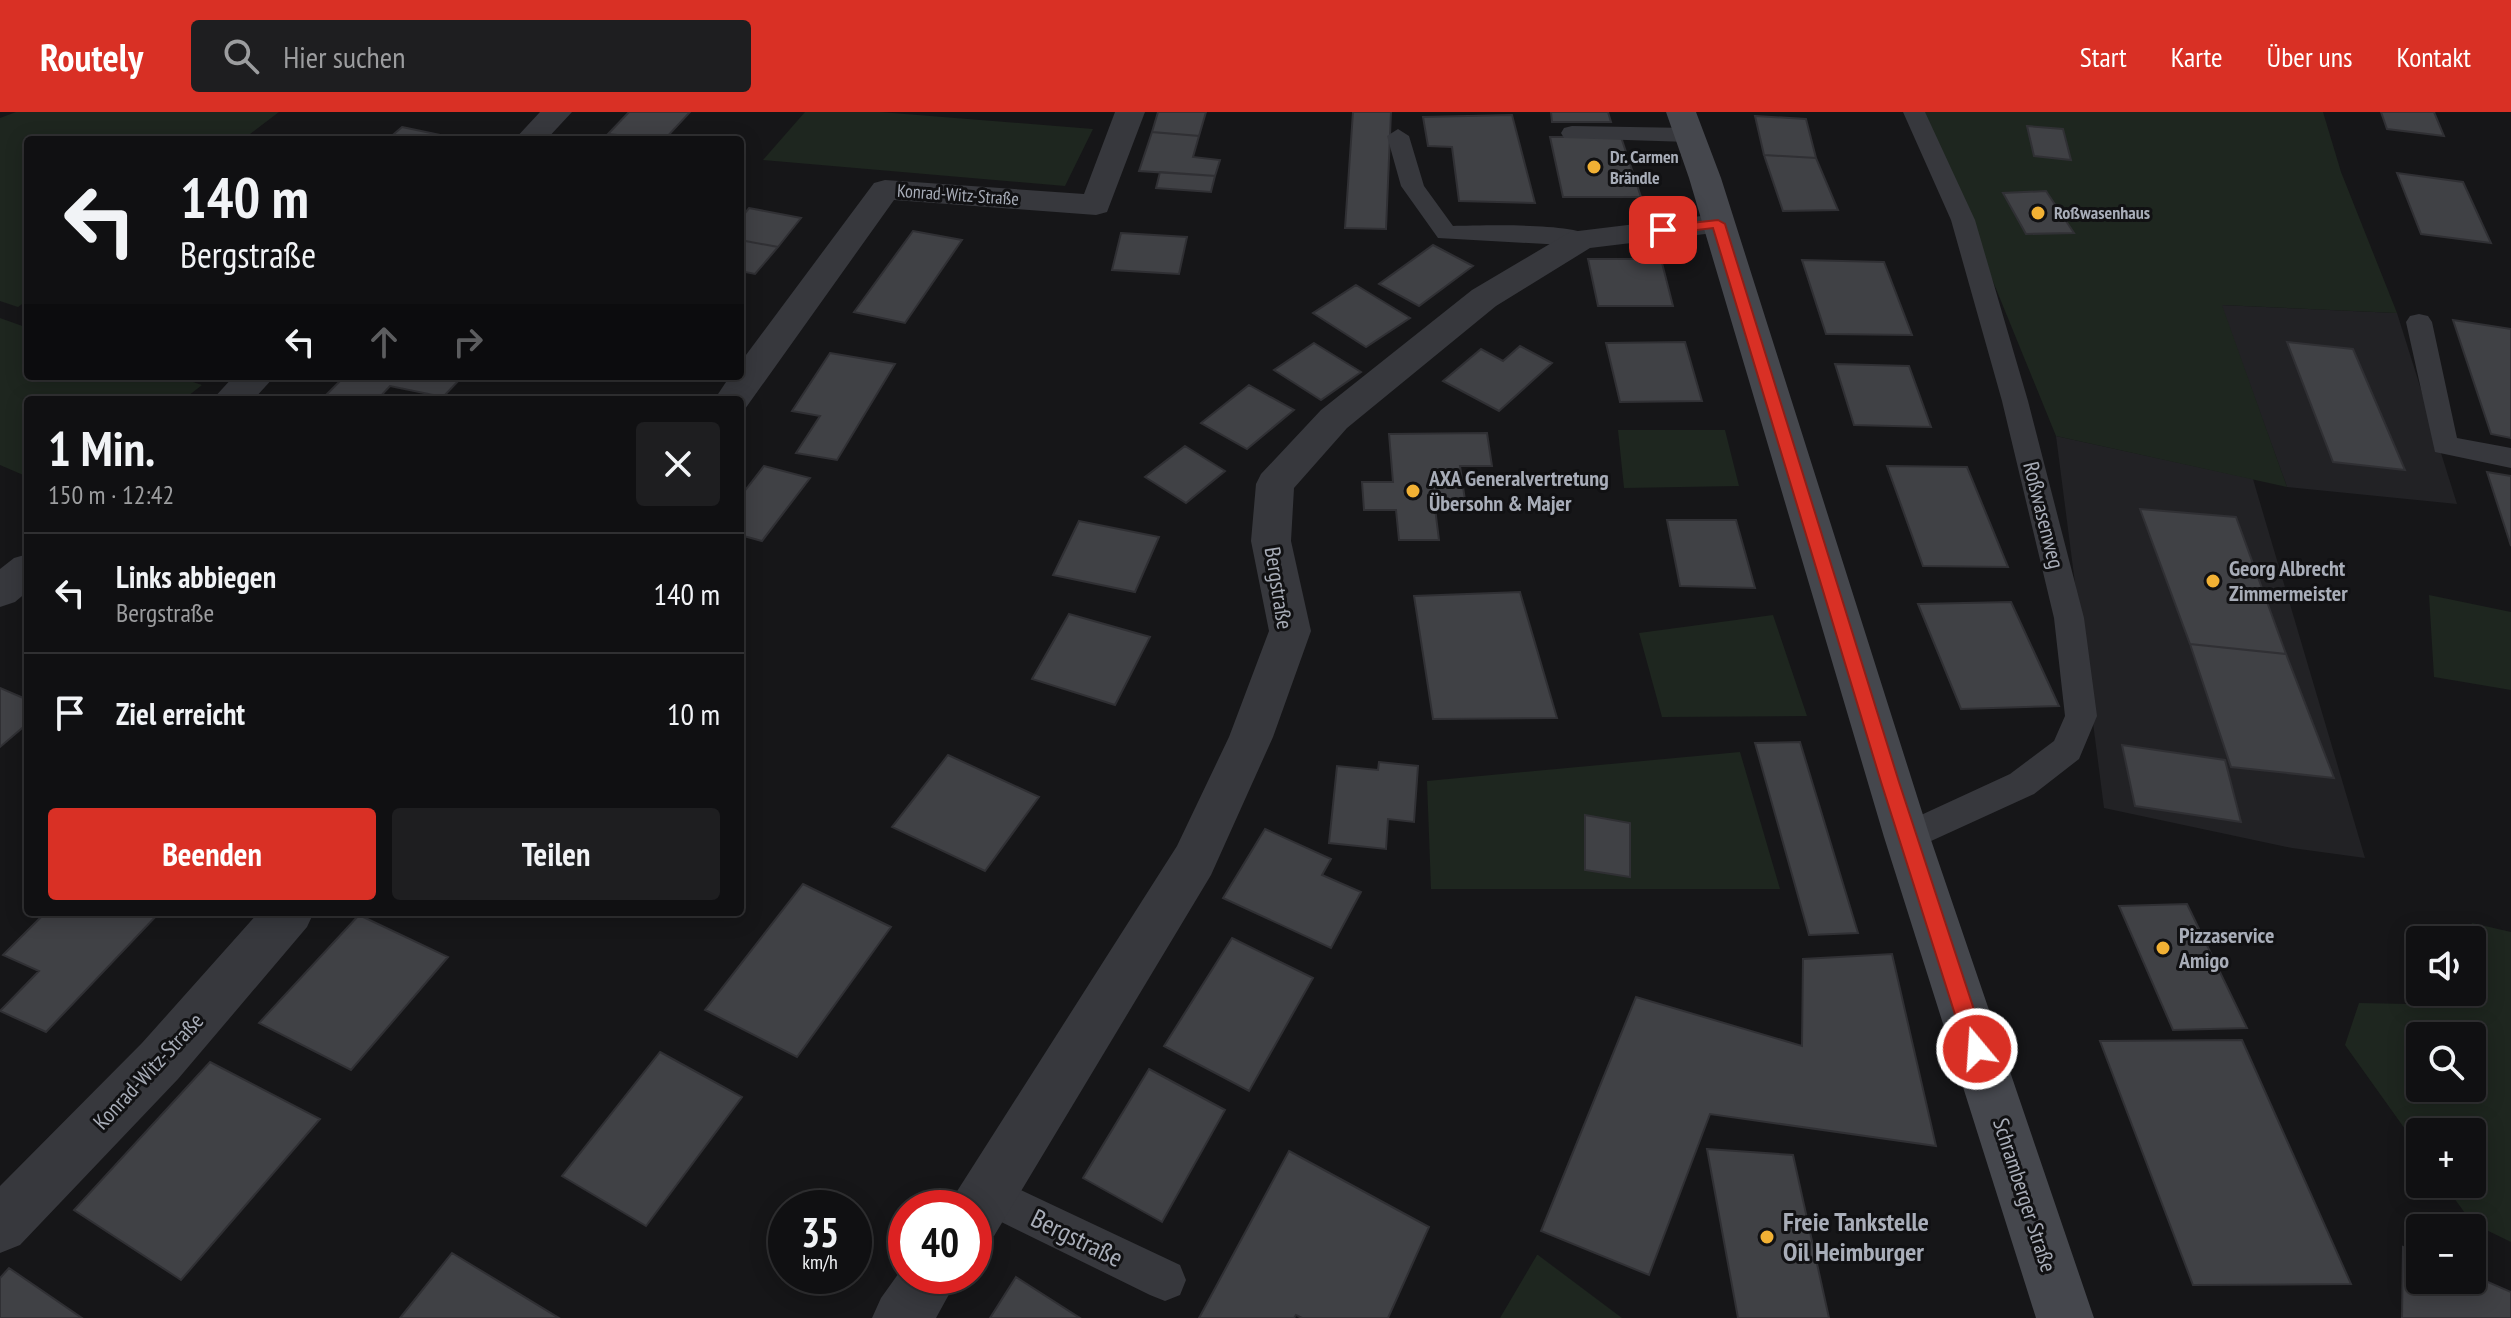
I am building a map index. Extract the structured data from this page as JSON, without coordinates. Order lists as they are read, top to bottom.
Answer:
{
  "streets": {
    "street": ["Konrad-Witz-Straße", "Bergstraße", "Schramberger Straße"],
    "lane": ["Roßwasenweg"]
  },
  "crossings": [
    ["Roßwasenweg", "Schramberger Straße"],
    ["Bergstraße", "Schramberger Straße"]
  ],
  "places": [
    "Dr. Carmen Brändle",
    "Roßwasenhaus",
    "AXA Generalvertretung Übersohn & Majer",
    "Georg Albrecht Zimmermeister",
    "Pizzaservice Amigo",
    "Freie Tankstelle Oil Heimburger"
  ],
  "page": {
    "header": "Routely",
    "search": "Hier suchen",
    "nav": [
      "Start",
      "Karte",
      "Über uns",
      "Kontakt"
    ],
    "turn": ["140 m", "Bergstraße"],
    "heading": ["1 Min.", "150 m · 12:42"],
    "list": [
      {
        "name": "Links abbiegen",
        "note": "Bergstraße",
        "value": "140 m"
      },
      {
        "name": "Ziel erreicht",
        "value": "10 m"
      }
    ],
    "buttons": ["Beenden", "Teilen"],
    "map_buttons": ["+", "−"],
    "speed": "35 km/h",
    "limit": "40"
  }
}
